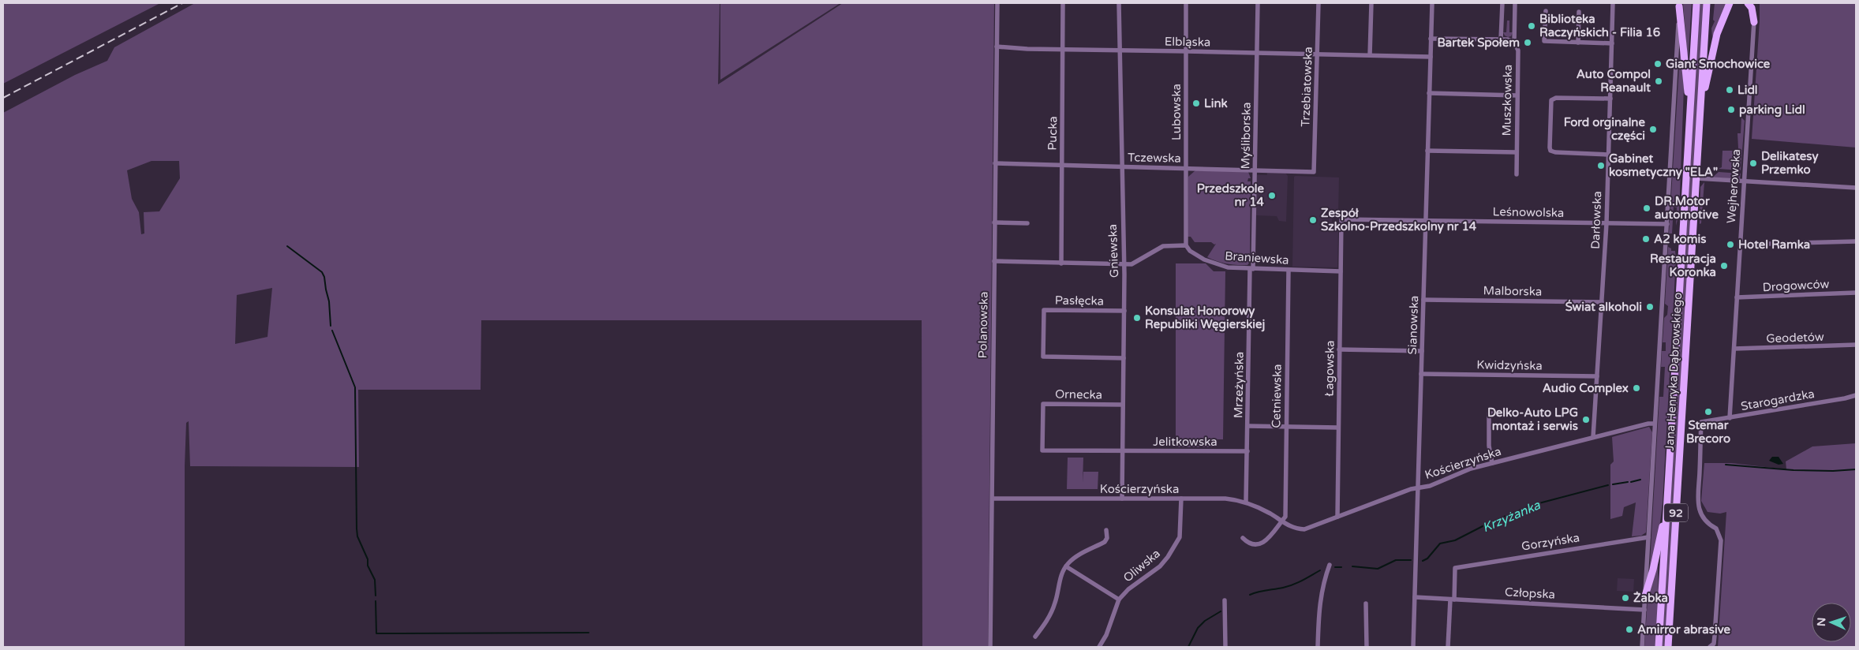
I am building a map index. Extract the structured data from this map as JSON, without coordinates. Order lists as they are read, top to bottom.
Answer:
{
  "streets": {
    "main road": ["Jana Henryka Dąbrowskiego", "92"],
    "street": [
      "Elbląska",
      "Trzebiatowska",
      "Muszkowska",
      "Lubowska",
      "Pucka",
      "Myśliborska",
      "Tczewska",
      "Wejherowska",
      "Leśnowolska",
      "Darłowska",
      "Gniewska",
      "Braniewska",
      "Drogowców",
      "Malborska",
      "Pasłęcka",
      "Polanowska",
      "Sianowska",
      "Geodetów",
      "Kwidzyńska",
      "Łagowska",
      "Mrzeżyńska",
      "Ornecka",
      "Cetniewska",
      "Starogardzka",
      "Jelitkowska",
      "Kościerzyńska",
      "Gorzyńska",
      "Oliwska",
      "Człopska"
    ]
  },
  "crossings": [
    ["Elbląska", "Trzebiatowska"],
    ["Elbląska", "Lubowska"],
    ["Elbląska", "Pucka"],
    ["Elbląska", "Myśliborska"],
    ["Elbląska", "Gniewska"],
    ["Elbląska", "Polanowska"],
    ["Elbląska", "Sianowska"],
    ["Trzebiatowska", "Tczewska"],
    ["Lubowska", "Tczewska"],
    ["Lubowska", "Braniewska"],
    ["Pucka", "Tczewska"],
    ["Myśliborska", "Tczewska"],
    ["Myśliborska", "Braniewska"],
    ["Myśliborska", "Mrzeżyńska"],
    ["Tczewska", "Gniewska"],
    ["Tczewska", "Polanowska"],
    ["Wejherowska", "Drogowców"],
    ["Wejherowska", "Geodetów"],
    ["Wejherowska", "Starogardzka"],
    ["Leśnowolska", "Darłowska"],
    ["Leśnowolska", "Sianowska"],
    ["Leśnowolska", "Łagowska"],
    ["Leśnowolska", "Jana Henryka Dąbrowskiego"],
    ["Darłowska", "Malborska"],
    ["Darłowska", "Kwidzyńska"],
    ["Darłowska", "Kościerzyńska"],
    ["Gniewska", "Pasłęcka"],
    ["Gniewska", "Ornecka"],
    ["Gniewska", "Jelitkowska"],
    ["Gniewska", "Kościerzyńska"],
    ["Braniewska", "Łagowska"],
    ["Braniewska", "Mrzeżyńska"],
    ["Braniewska", "Cetniewska"],
    ["Malborska", "Sianowska"],
    ["Polanowska", "Kościerzyńska"],
    ["Sianowska", "Kwidzyńska"],
    ["Sianowska", "Kościerzyńska"],
    ["Sianowska", "Człopska"],
    ["Łagowska", "Kościerzyńska"],
    ["Jana Henryka Dąbrowskiego", "Kościerzyńska"],
    ["Jana Henryka Dąbrowskiego", "Gorzyńska"],
    ["Jana Henryka Dąbrowskiego", "Człopska"],
    ["Mrzeżyńska", "Jelitkowska"],
    ["Mrzeżyńska", "Kościerzyńska"],
    ["Ornecka", "Jelitkowska"],
    ["Cetniewska", "Kościerzyńska"],
    ["Kościerzyńska", "Oliwska"],
    ["Gorzyńska", "Człopska"]
  ],
  "water": ["Krzyżanka"],
  "places": [
    "Biblioteka Raczyńskich - Filia 16",
    "Bartek Społem",
    "Giant Smochowice",
    "Auto Compol Reanault",
    "Lidl",
    "Link",
    "parking Lidl",
    "Ford orginalne części",
    "Delikatesy Przemko",
    "Gabinet kosmetyczny \"ELA\"",
    "Przedszkole nr 14",
    "DR.Motor automotive",
    "Zespół Szkolno-Przedszkolny nr 14",
    "A2 komis",
    "Hotel Ramka",
    "Restauracja Koronka",
    "Świat alkoholi",
    "Konsulat Honorowy Republiki Węgierskiej",
    "Audio Complex",
    "Stemar Brecoro",
    "Delko-Auto LPG montaż i serwis",
    "Żabka",
    "Amirror abrasive"
  ],
  "north": "left"
}
